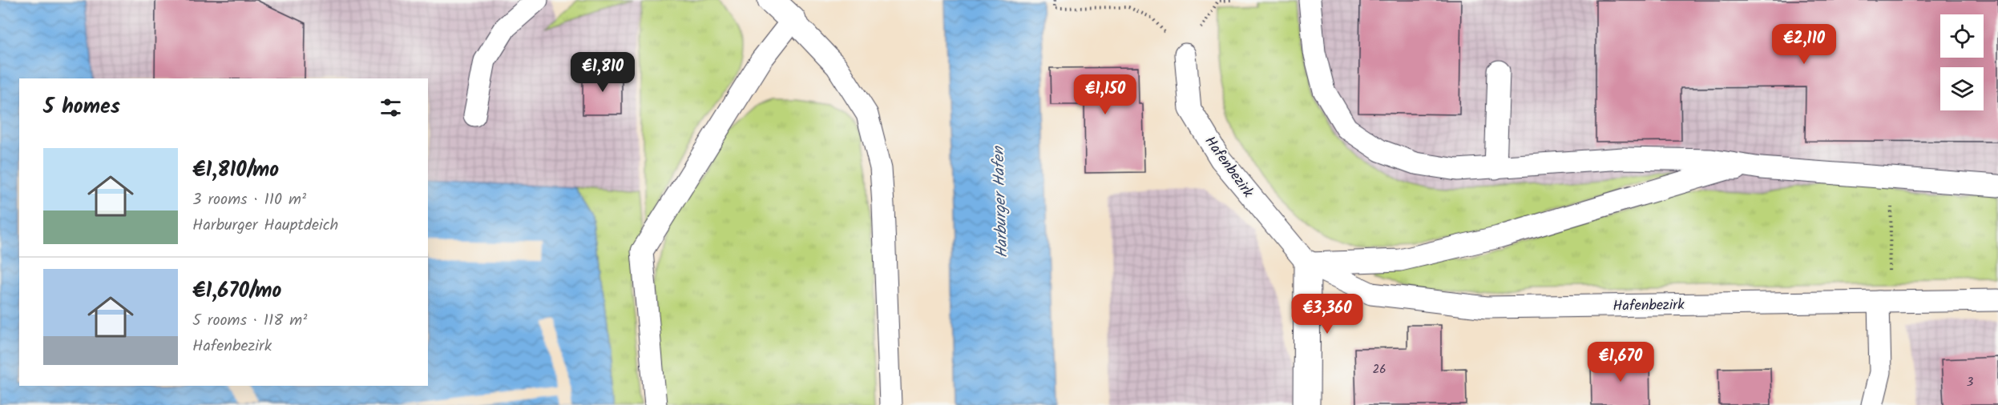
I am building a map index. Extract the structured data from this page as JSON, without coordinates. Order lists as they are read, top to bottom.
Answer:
{
  "streets": {
    "lane": ["Hafenbezirk"]
  },
  "water": ["Harburger Hafen"],
  "house_numbers": ["26", "3"],
  "page": {
    "price": [
      "€2,110",
      "€1,810",
      "€1,150",
      "€3,360",
      "€1,670"
    ],
    "heading": "5 homes",
    "list": [
      {
        "name": "€1,810/mo",
        "note": "3 rooms · 110 m² · Harburger Hauptdeich"
      },
      {
        "name": "€1,670/mo",
        "note": "5 rooms · 118 m² · Hafenbezirk"
      }
    ]
  }
}
